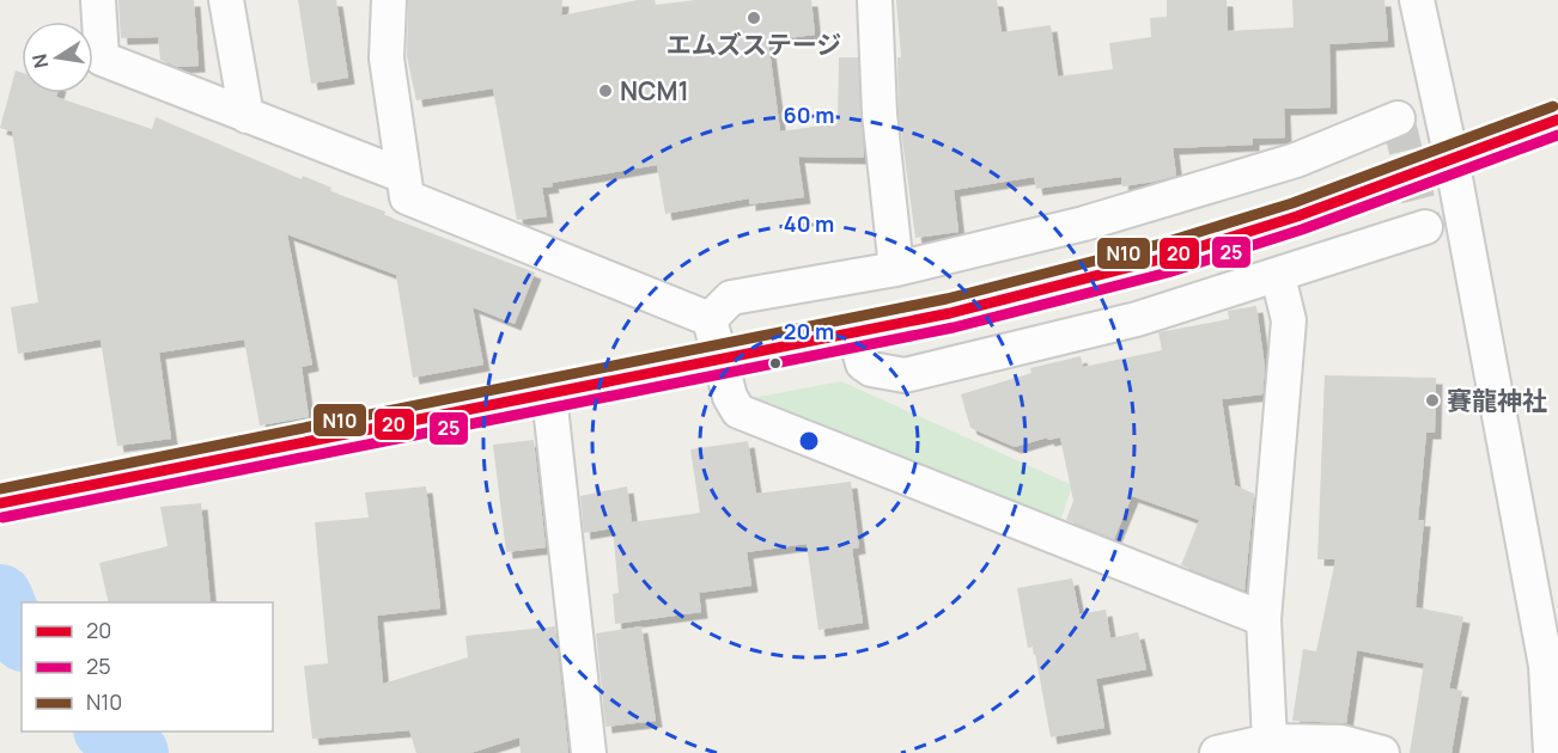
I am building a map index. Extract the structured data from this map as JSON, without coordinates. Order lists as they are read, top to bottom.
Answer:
{
  "places": ["エムズステージ", "NCM1", "賽龍神社"],
  "lines": ["transit line N10", "transit line 20", "transit line 25"],
  "legend": ["20", "25", "N10"],
  "north": "left",
  "rings": ["60 m", "40 m", "20 m"]
}
